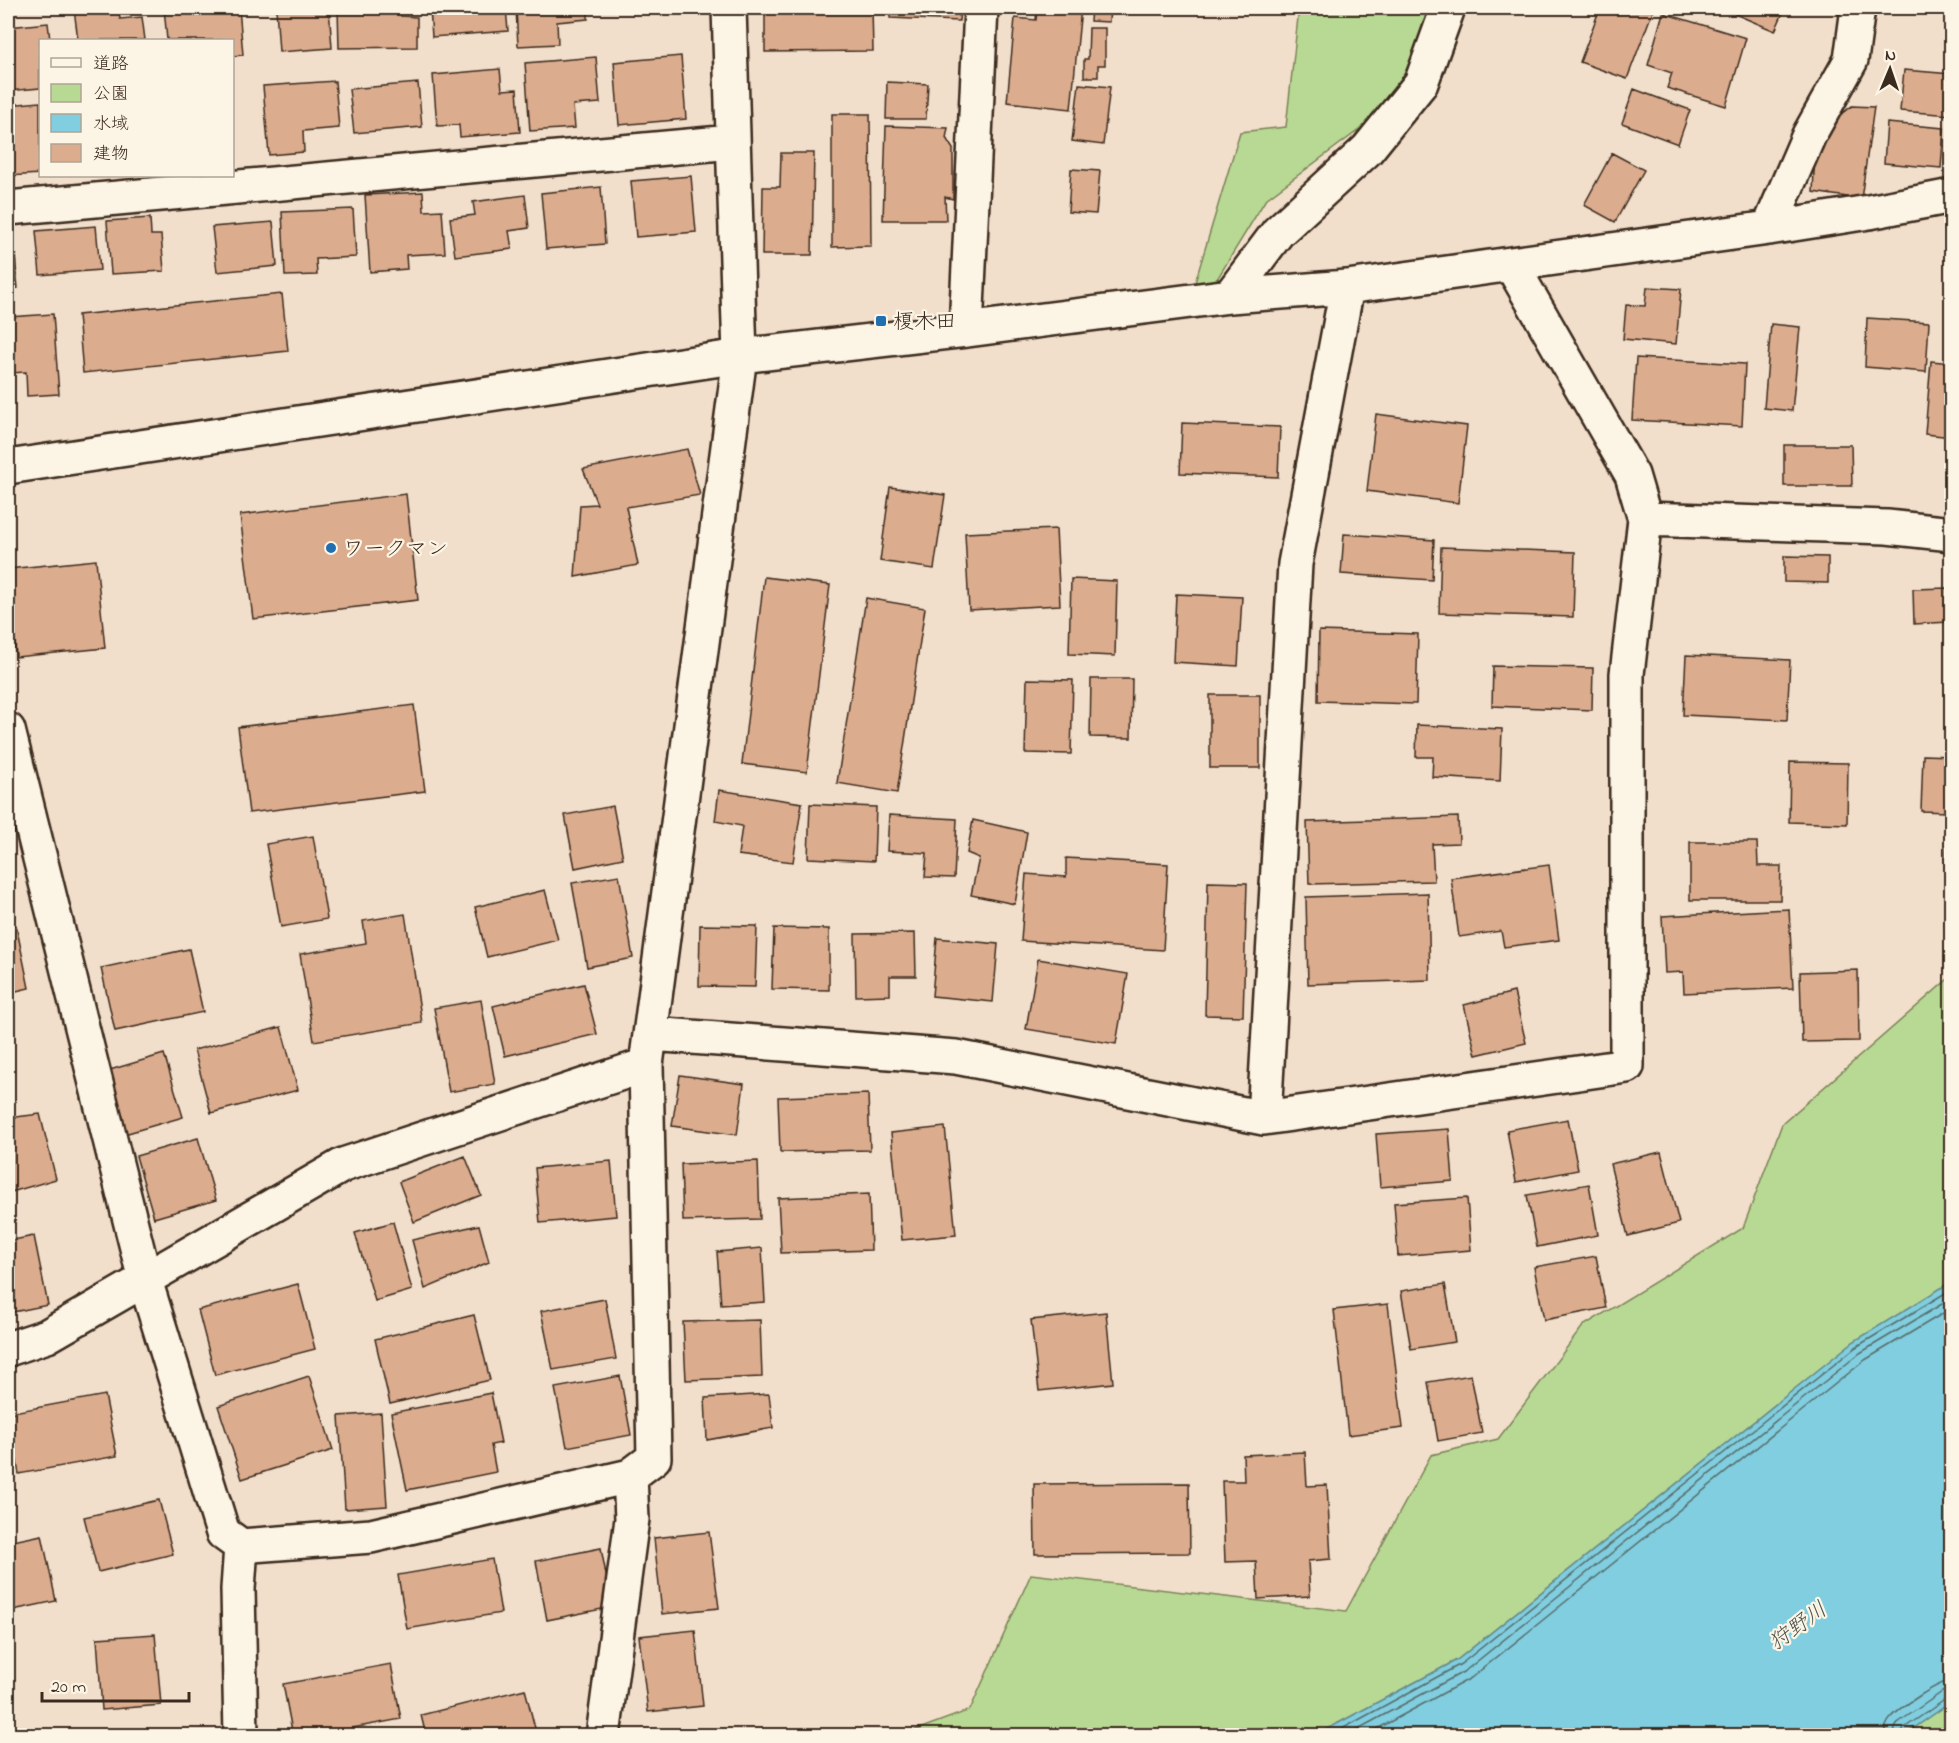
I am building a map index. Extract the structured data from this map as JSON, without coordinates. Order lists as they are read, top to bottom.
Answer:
{
  "water": ["狩野川"],
  "places": {
    "transit": ["榎木田"],
    "other": ["ワークマン"]
  },
  "legend": [
    "道路",
    "公園",
    "水域",
    "建物"
  ],
  "scale_bar": "20 m",
  "north": "top"
}
